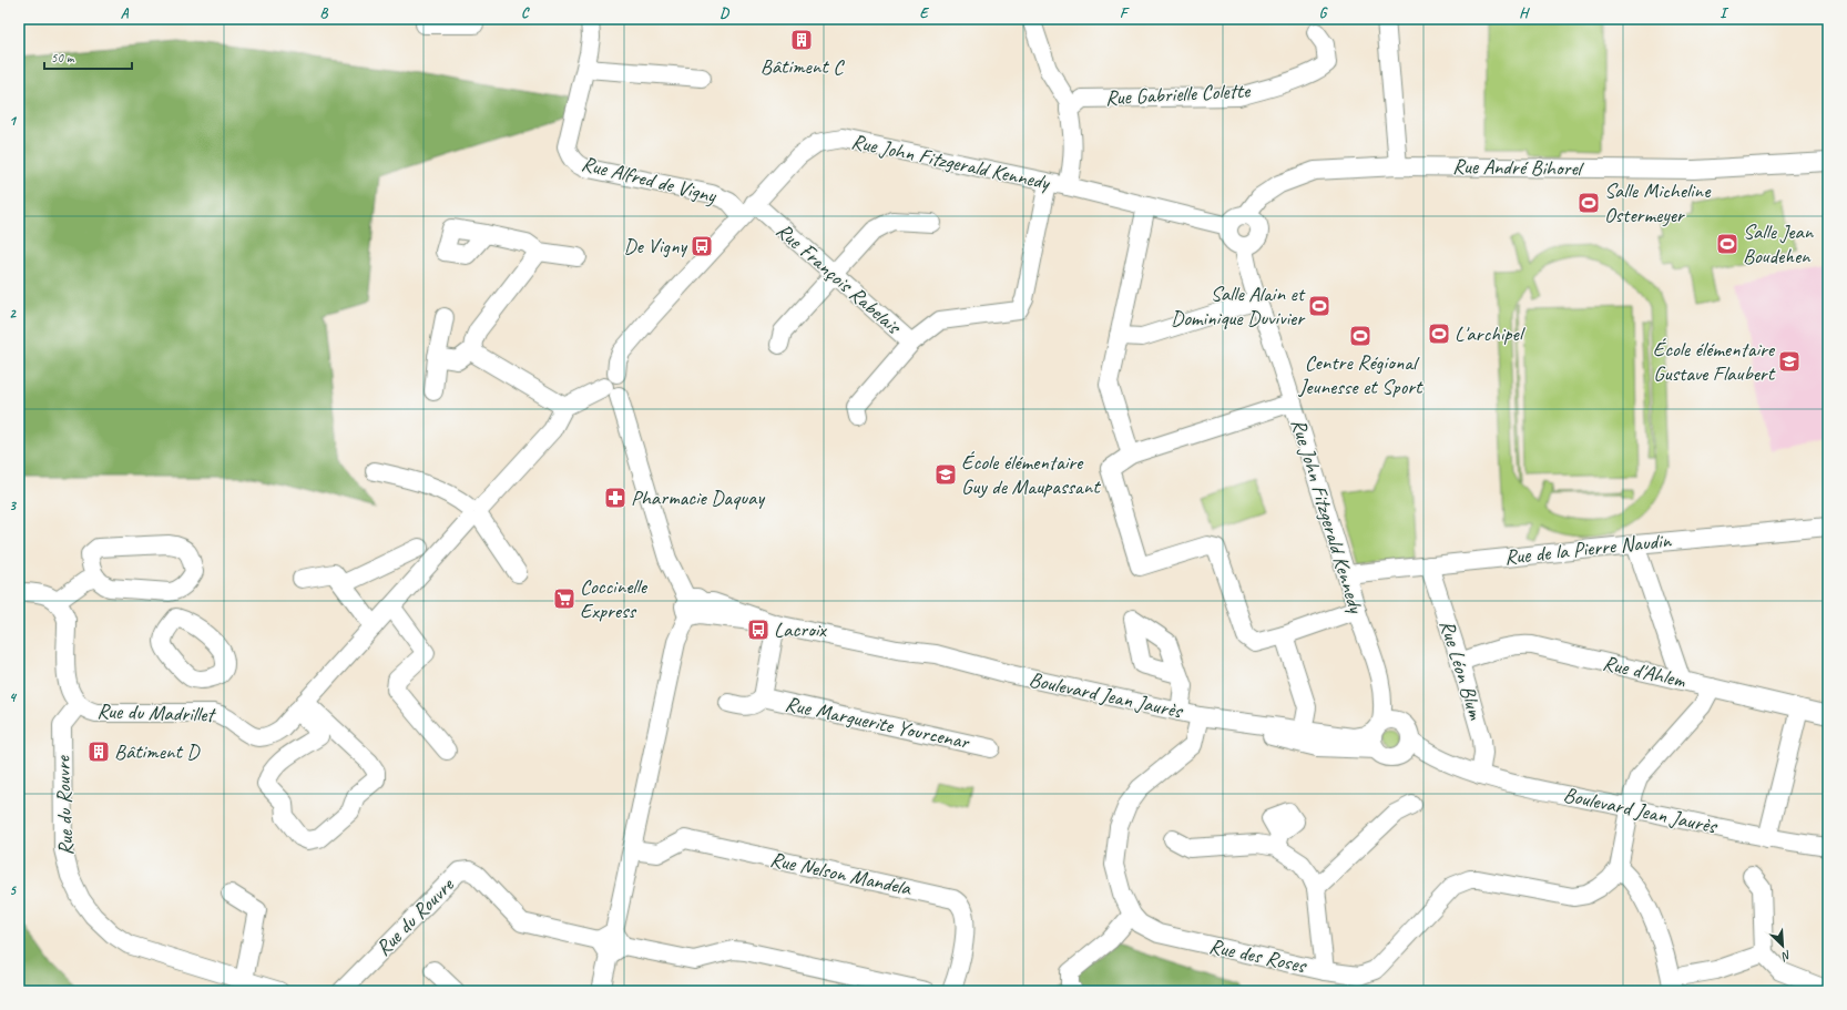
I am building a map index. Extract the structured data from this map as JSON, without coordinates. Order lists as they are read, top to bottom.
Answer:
{
  "streets": {
    "street": [
      "Rue Gabrielle Colette",
      "Rue John Fitzgerald Kennedy",
      "Rue André Bihorel",
      "Rue Alfred de Vigny",
      "Rue François Rabelais",
      "Rue de la Pierre Naudin",
      "Rue Léon Blum",
      "Rue d'Ahlem",
      "Boulevard Jean Jaurès",
      "Rue du Madrillet",
      "Rue Marguerite Yourcenar",
      "Rue du Rouvre",
      "Rue Nelson Mandela",
      "Rue des Roses"
    ]
  },
  "crossings": [
    ["Rue John Fitzgerald Kennedy", "Rue André Bihorel"],
    ["Rue John Fitzgerald Kennedy", "Rue Alfred de Vigny"],
    ["Rue John Fitzgerald Kennedy", "Rue François Rabelais"],
    ["Rue John Fitzgerald Kennedy", "Rue de la Pierre Naudin"],
    ["Rue John Fitzgerald Kennedy", "Boulevard Jean Jaurès"],
    ["Rue de la Pierre Naudin", "Rue Léon Blum"],
    ["Rue Léon Blum", "Rue d'Ahlem"],
    ["Rue Léon Blum", "Boulevard Jean Jaurès"],
    ["Boulevard Jean Jaurès", "Rue Marguerite Yourcenar"],
    ["Boulevard Jean Jaurès", "Rue des Roses"],
    ["Rue du Madrillet", "Rue du Rouvre"]
  ],
  "places": {
    "building": ["Bâtiment C", "Bâtiment D"],
    "sports": [
      "Salle Micheline Ostermeyer",
      "Salle Jean Boudehen",
      "Salle Alain et Dominique Duvivier",
      "L'archipel",
      "Centre Régional Jeunesse et Sport"
    ],
    "bus stop": ["De Vigny", "Lacroix"],
    "school or university": ["École élémentaire Gustave Flaubert", "École élémentaire Guy de Maupassant"],
    "pharmacy": ["Pharmacie Daquay"],
    "supermarket": ["Coccinelle Express"]
  },
  "scale_bar": "50 m",
  "north": "bottom right",
  "grid": {
    "columns": [
      "A",
      "B",
      "C",
      "D",
      "E",
      "F",
      "G",
      "H",
      "I"
    ],
    "rows": [
      "1",
      "2",
      "3",
      "4",
      "5"
    ]
  }
}
